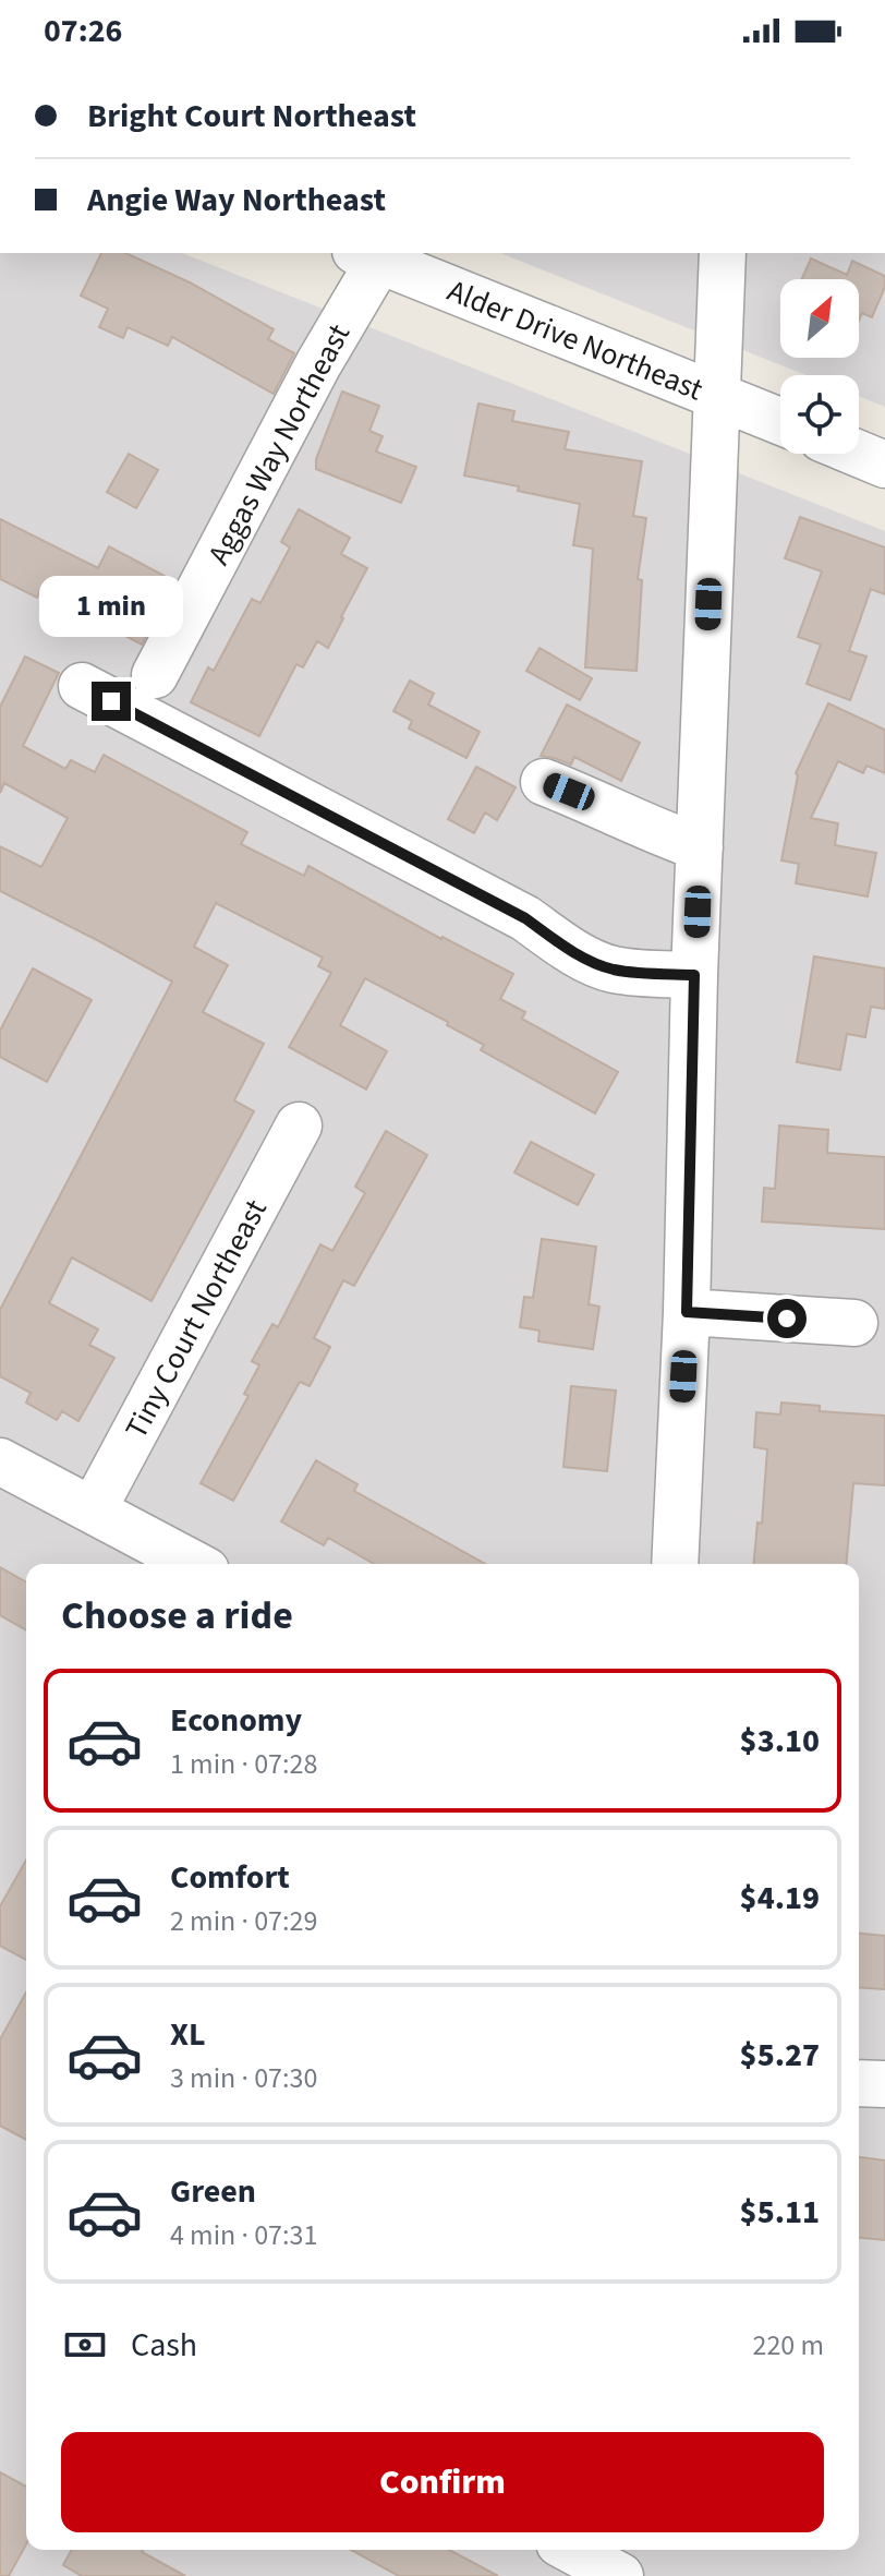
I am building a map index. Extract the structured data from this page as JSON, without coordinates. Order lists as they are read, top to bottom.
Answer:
{
  "streets": {
    "street": ["Alder Drive Northeast", "Aggas Way Northeast", "Tiny Court Northeast"]
  },
  "crossings": [
    ["Alder Drive Northeast", "Aggas Way Northeast"]
  ],
  "north": "top right",
  "page": {
    "status": "07:26",
    "banner": ["Bright Court Northeast", "Angie Way Northeast"],
    "bubble": "1 min",
    "heading": "Choose a ride",
    "list": [
      {
        "name": "Economy",
        "note": "1 min · 07:28",
        "value": "$3.10"
      },
      {
        "name": "Comfort",
        "note": "2 min · 07:29",
        "value": "$4.19"
      },
      {
        "name": "XL",
        "note": "3 min · 07:30",
        "value": "$5.27"
      },
      {
        "name": "Green",
        "note": "4 min · 07:31",
        "value": "$5.11"
      }
    ],
    "pay": ["Cash", "220 m"],
    "buttons": "Confirm"
  }
}
